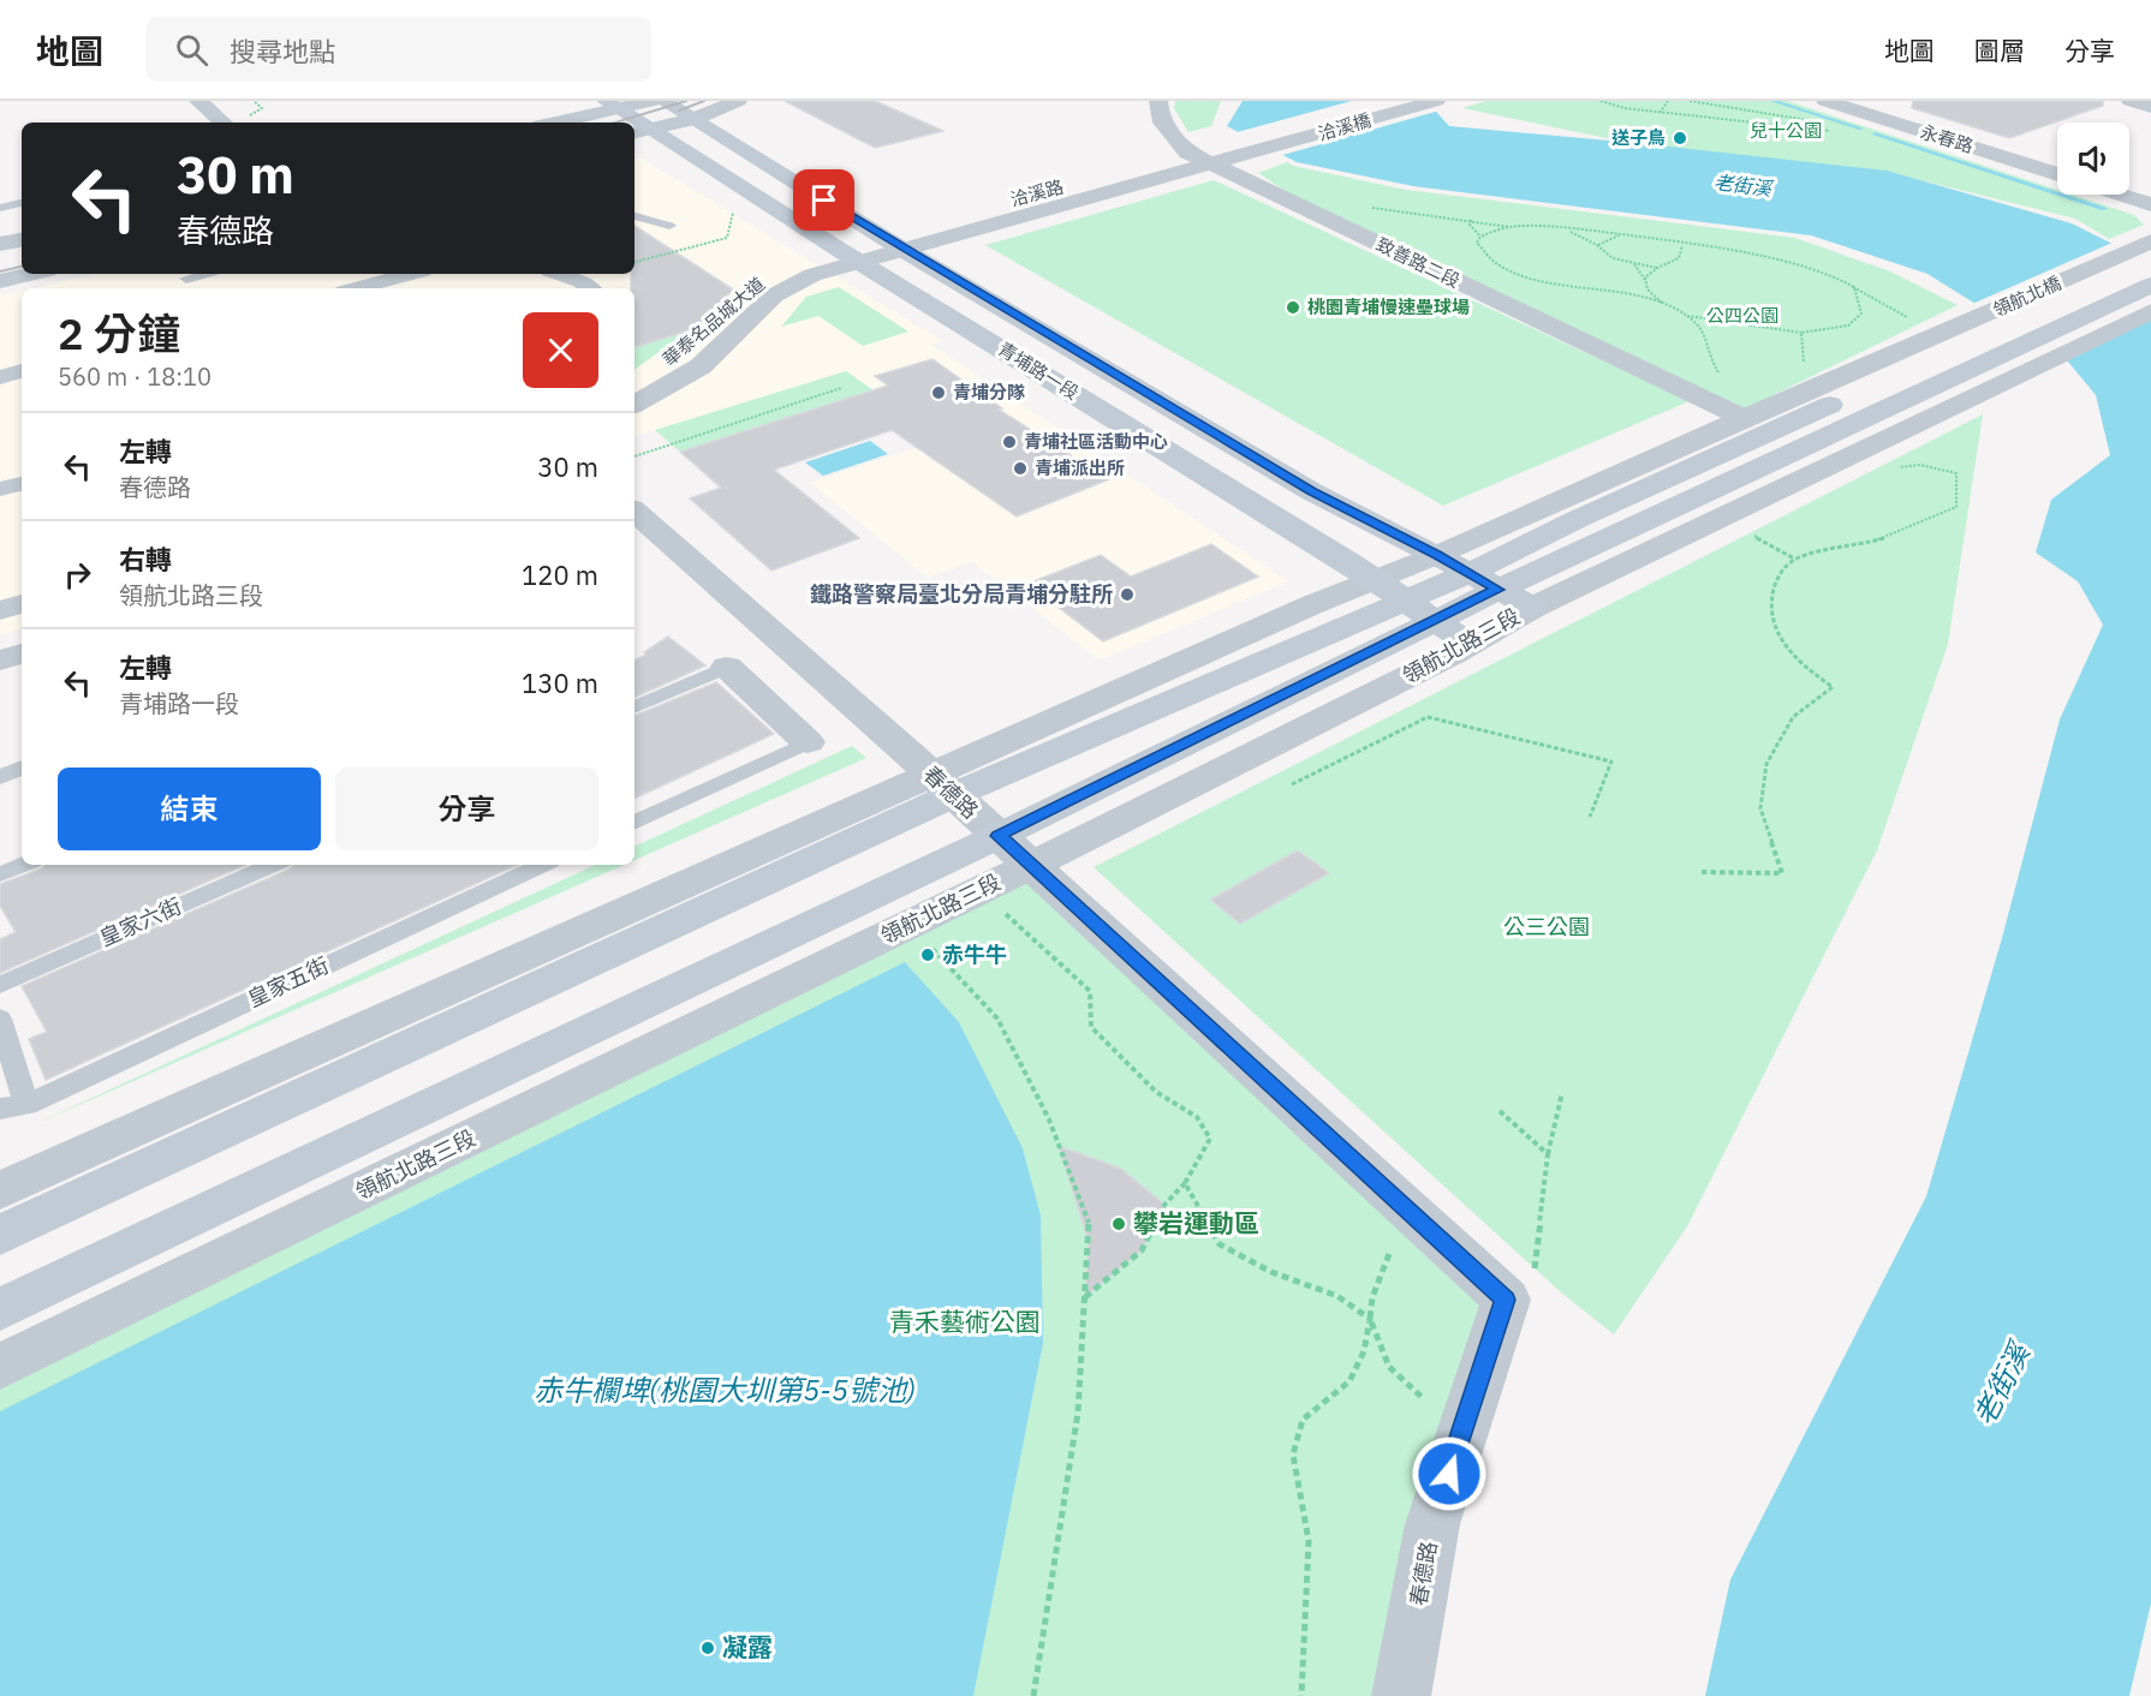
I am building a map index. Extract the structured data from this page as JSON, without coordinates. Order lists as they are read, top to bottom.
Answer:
{
  "streets": {
    "main road": ["領航北橋", "青埔路一段", "領航北路三段"],
    "street": [
      "洽溪橋",
      "永春路",
      "洽溪路",
      "致善路二段",
      "華泰名品城大道",
      "春德路"
    ],
    "lane": ["皇家六街", "皇家五街"]
  },
  "crossings": [
    ["洽溪橋", "洽溪路"],
    ["洽溪路", "致善路二段"],
    ["洽溪路", "華泰名品城大道"],
    ["洽溪路", "青埔路一段"],
    ["致善路二段", "領航北路三段"],
    ["領航北橋", "領航北路三段"],
    ["華泰名品城大道", "青埔路一段"],
    ["青埔路一段", "領航北路三段"],
    ["領航北路三段", "春德路"]
  ],
  "water": ["老街溪", "赤牛欄埤(桃園大圳第5-5號池)"],
  "parks": [
    "兒十公園",
    "公四公園",
    "公三公園",
    "青禾藝術公園"
  ],
  "places": [
    "送子鳥",
    "桃園青埔慢速壘球場",
    "青埔分隊",
    "青埔社區活動中心",
    "青埔派出所",
    "鐵路警察局臺北分局青埔分駐所",
    "赤牛牛",
    "攀岩運動區",
    "凝露"
  ],
  "page": {
    "header": "地圖",
    "search": "搜尋地點",
    "nav": ["地圖", "圖層", "分享"],
    "turn": ["30 m", "春德路"],
    "heading": ["2 分鐘", "560 m · 18:10"],
    "list": [
      {
        "name": "左轉",
        "note": "春德路",
        "value": "30 m"
      },
      {
        "name": "右轉",
        "note": "領航北路三段",
        "value": "120 m"
      },
      {
        "name": "左轉",
        "note": "青埔路一段",
        "value": "130 m"
      }
    ],
    "buttons": ["結束", "分享"]
  }
}
